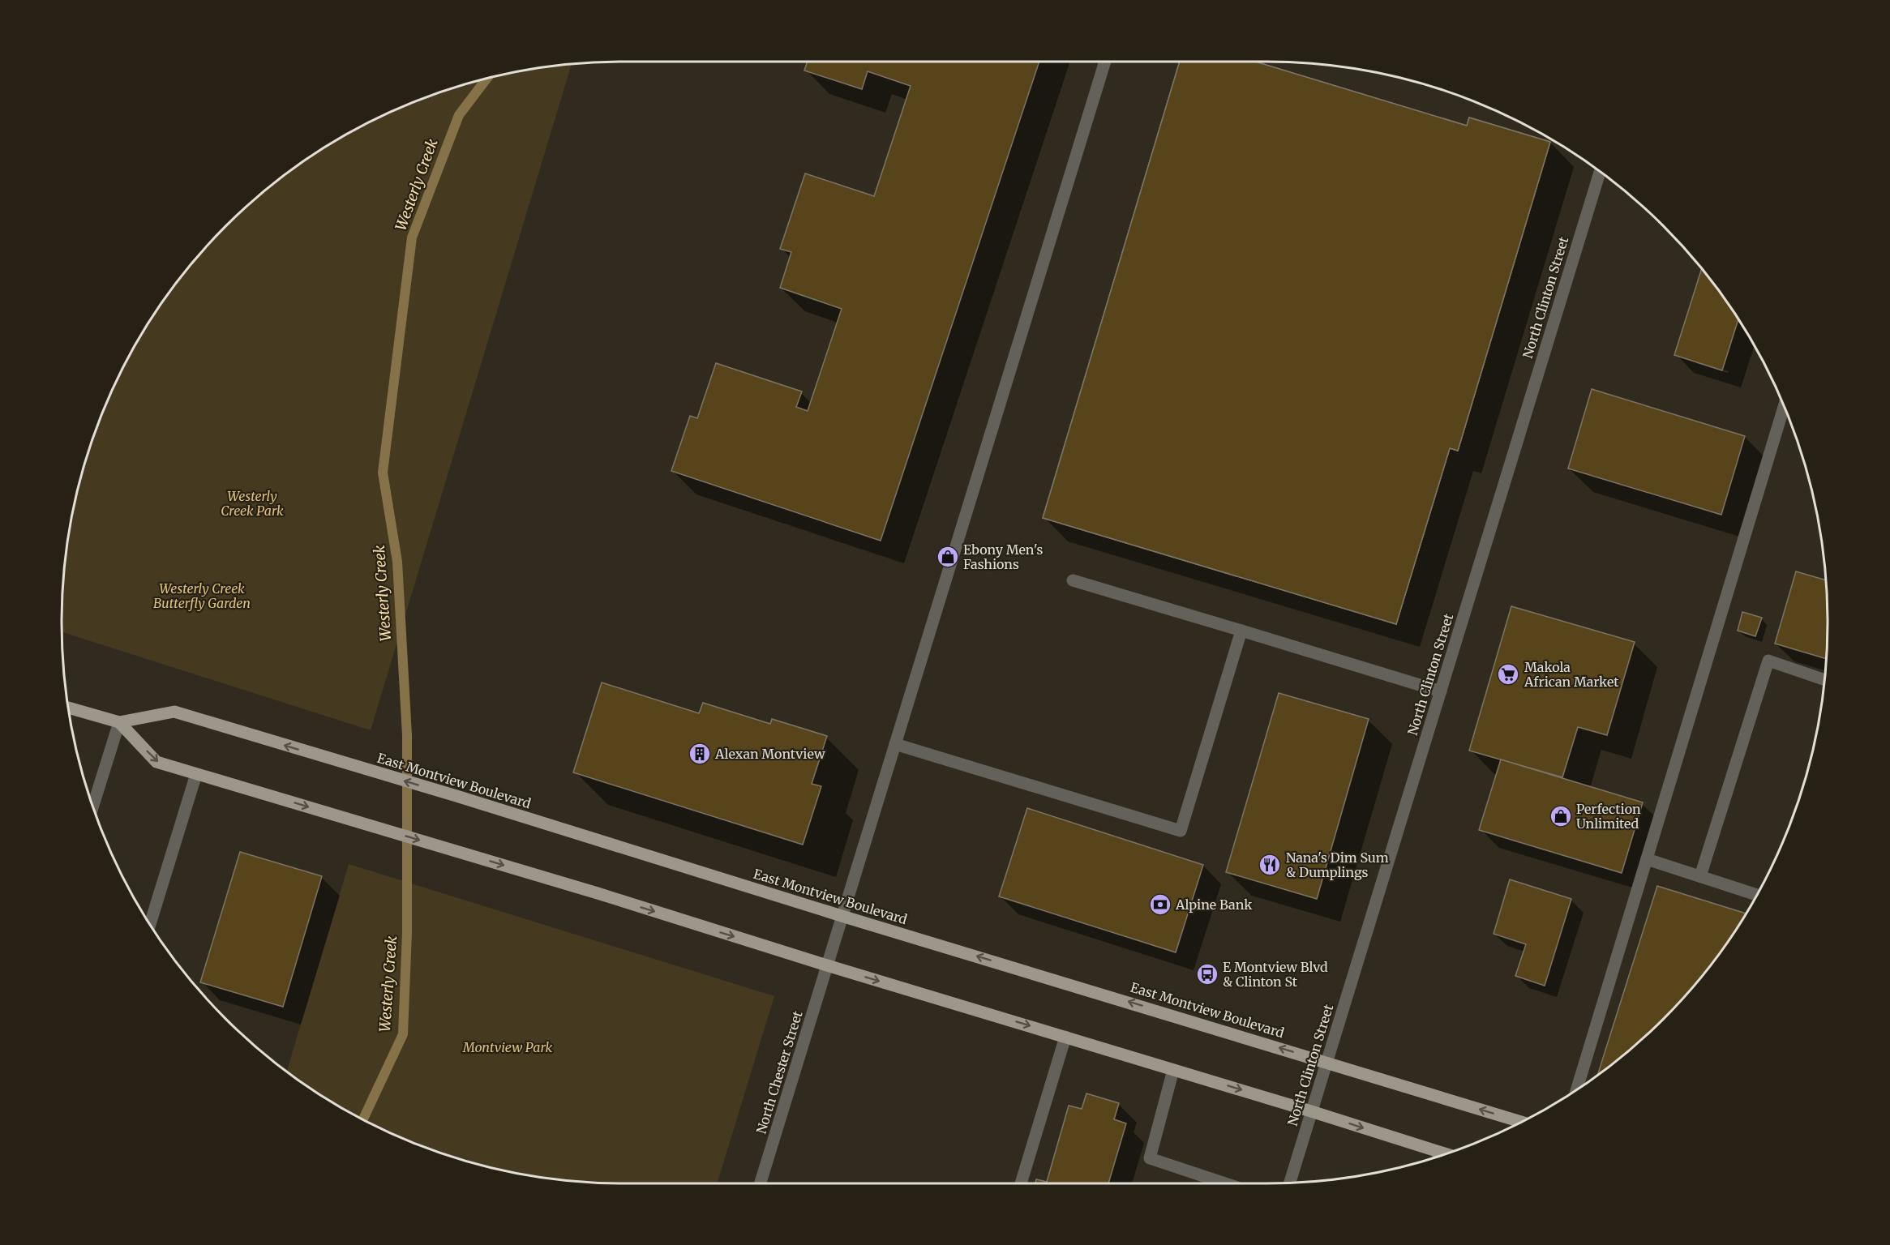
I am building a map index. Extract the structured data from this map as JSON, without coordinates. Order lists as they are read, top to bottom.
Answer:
{
  "streets": {
    "main road": ["East Montview Boulevard"],
    "street": ["North Clinton Street", "North Chester Street"]
  },
  "crossings": [
    ["North Clinton Street", "East Montview Boulevard"],
    ["East Montview Boulevard", "North Chester Street"]
  ],
  "water": ["Westerly Creek"],
  "parks": ["Westerly Creek Park", "Westerly Creek Butterfly Garden", "Montview Park"],
  "places": {
    "shop": ["Ebony Men's Fashions", "Perfection Unlimited"],
    "supermarket": ["Makola African Market"],
    "building": ["Alexan Montview"],
    "restaurant": ["Nana's Dim Sum & Dumplings"],
    "bank": ["Alpine Bank"],
    "bus stop": ["E Montview Blvd & Clinton St"]
  }
}
